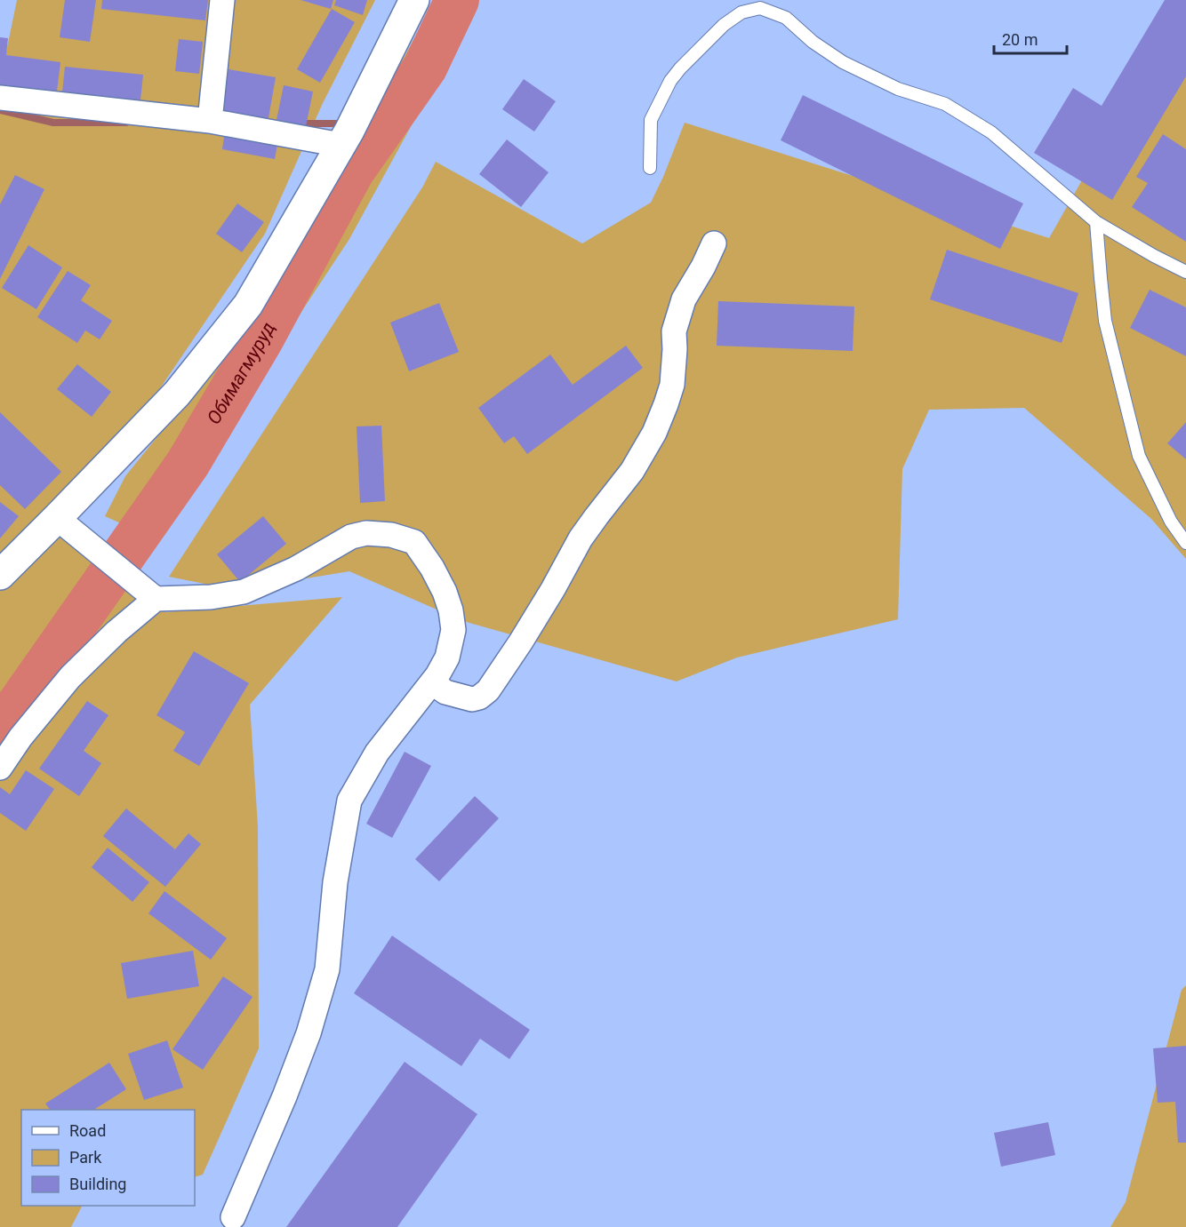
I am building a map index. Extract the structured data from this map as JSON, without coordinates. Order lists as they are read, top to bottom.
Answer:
{
  "water": ["Обимагмуруд"],
  "legend": ["Road", "Park", "Building"],
  "scale_bar": "20 m"
}
